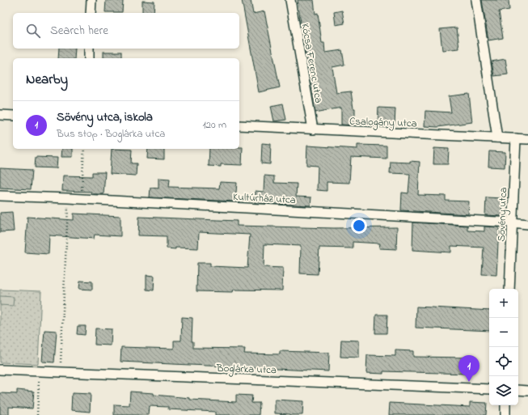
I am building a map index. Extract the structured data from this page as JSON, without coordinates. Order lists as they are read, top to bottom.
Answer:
{
  "streets": {
    "street": [
      "Kócsa Ferenc utca",
      "Csalogány utca",
      "Kultúrház utca",
      "Sövény utca",
      "Boglárka utca"
    ]
  },
  "crossings": [
    ["Kócsa Ferenc utca", "Csalogány utca"],
    ["Csalogány utca", "Sövény utca"],
    ["Kultúrház utca", "Sövény utca"]
  ],
  "page": {
    "search": "Search here",
    "heading": "Nearby",
    "list": [
      {
        "mark": "1",
        "name": "Sövény utca, iskola",
        "note": "Bus stop · Boglárka utca",
        "value": "120 m"
      }
    ],
    "map_buttons": ["+", "−"],
    "pins": "1"
  }
}
